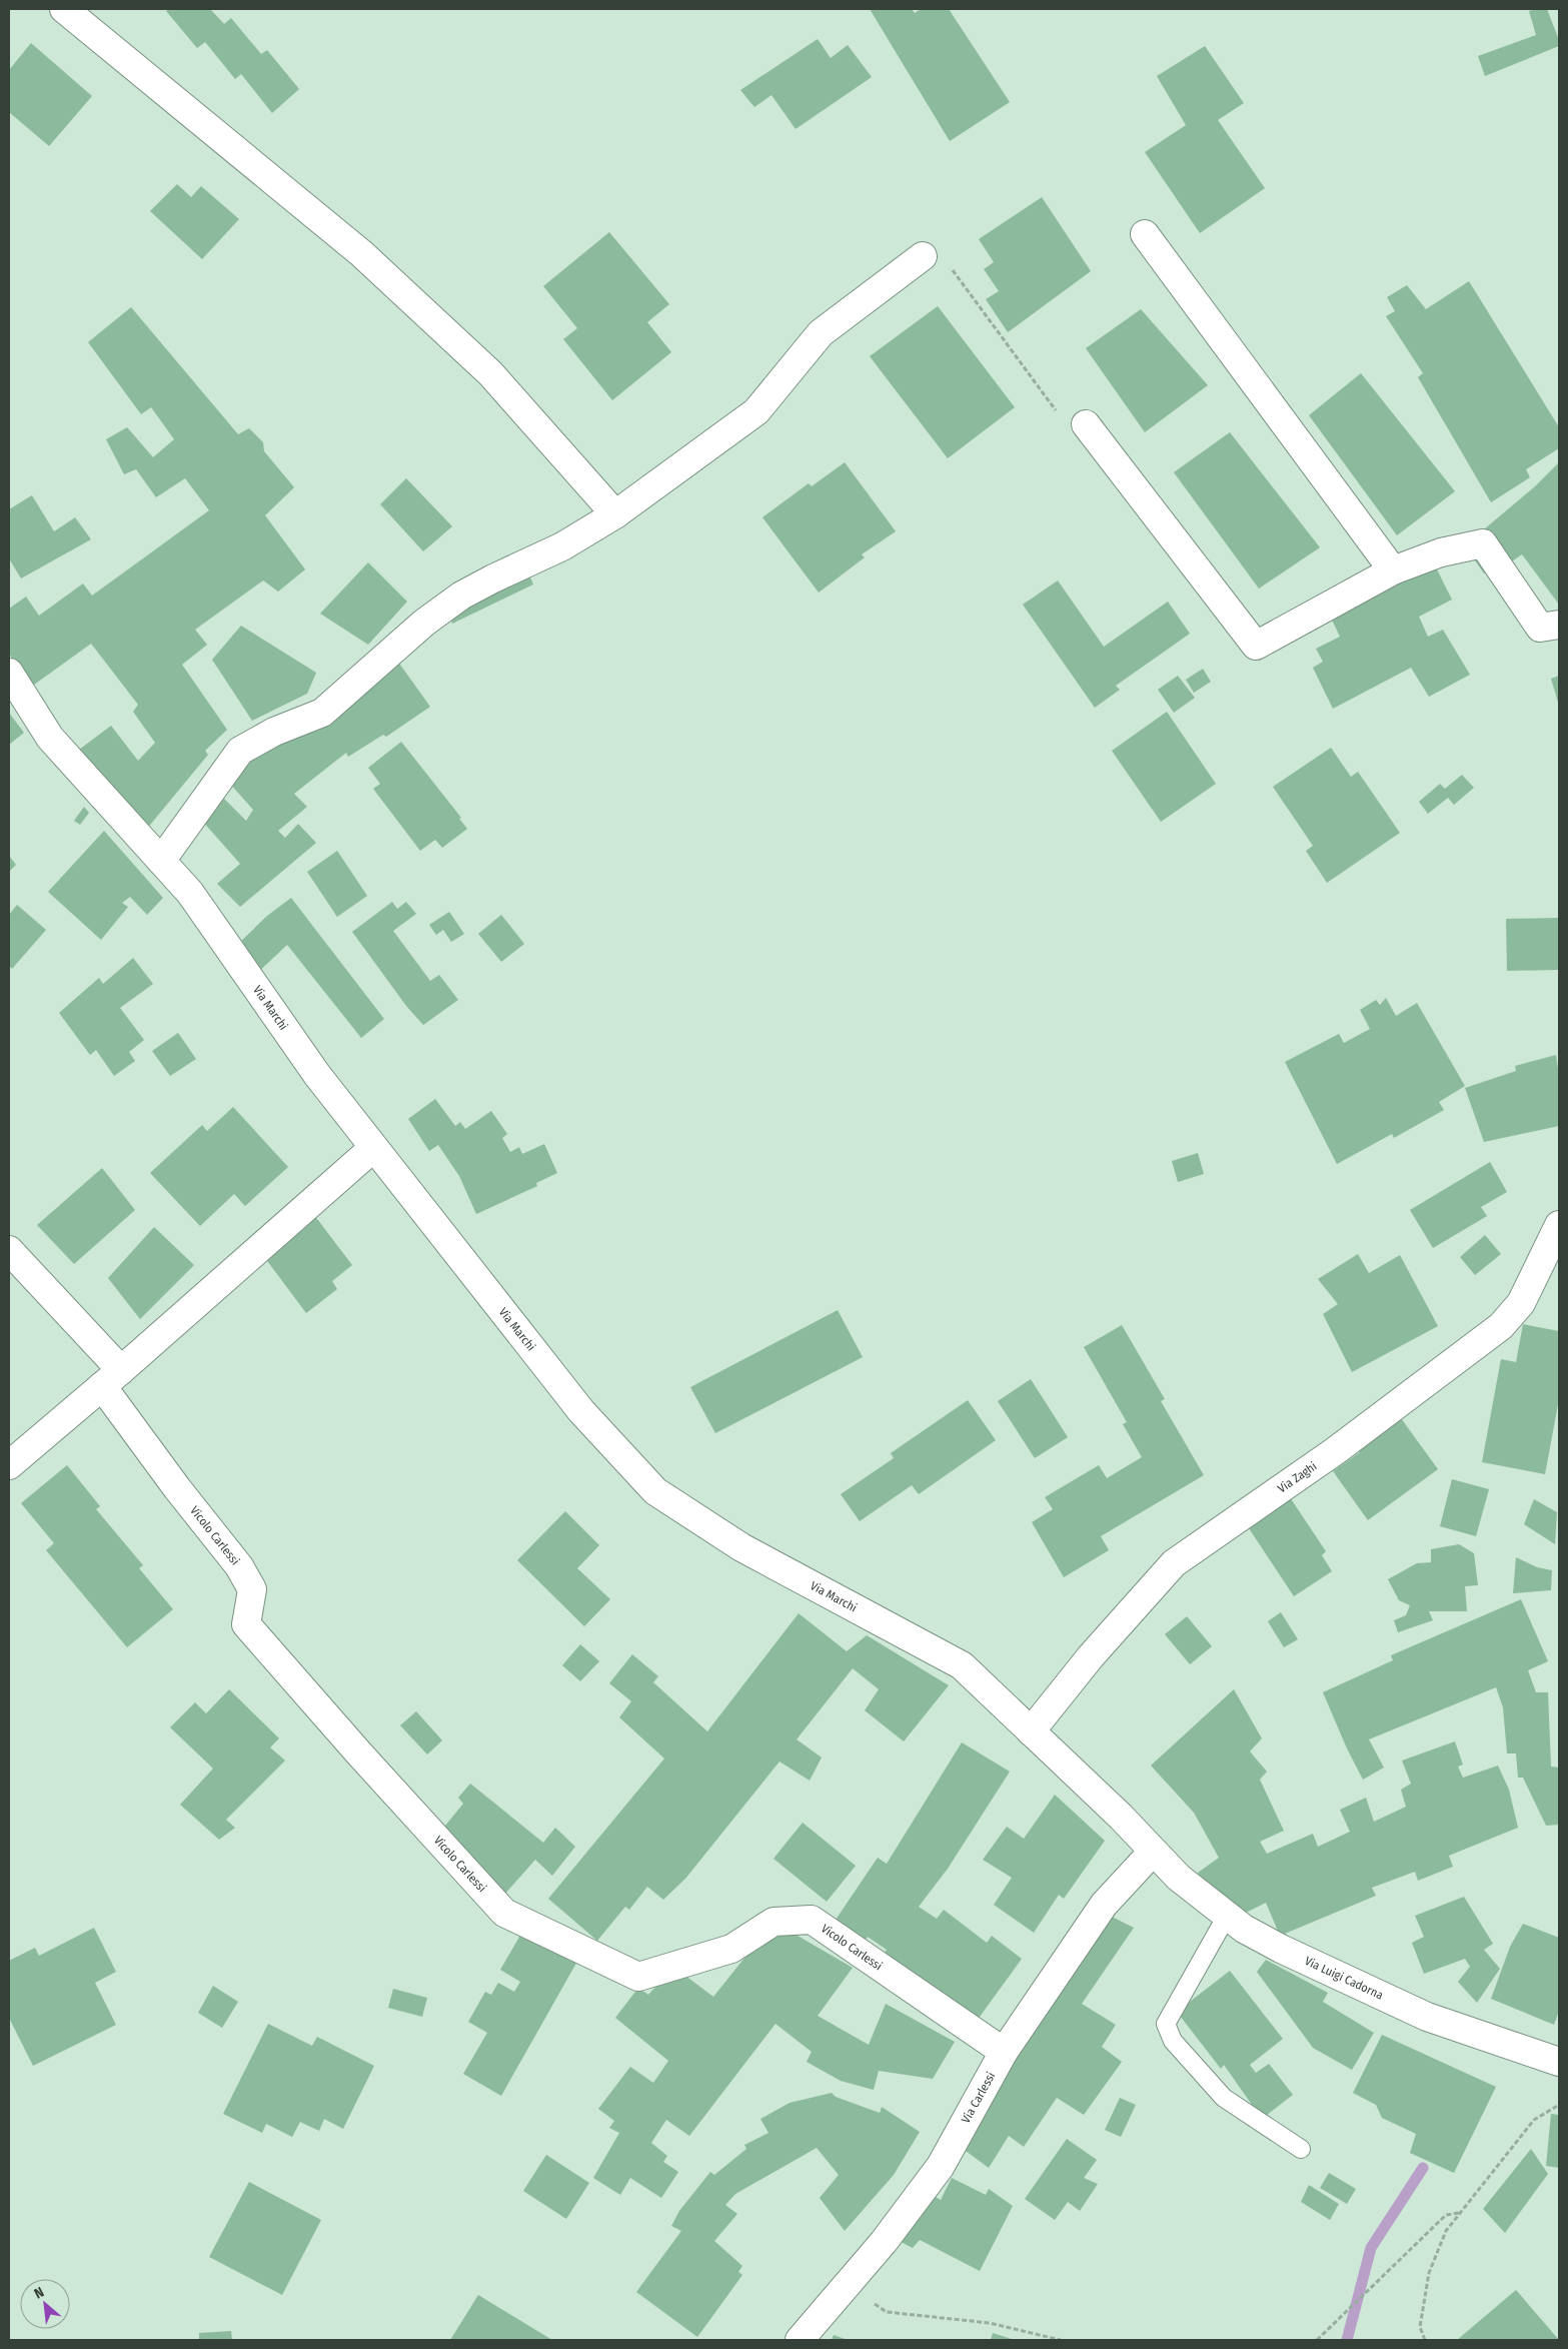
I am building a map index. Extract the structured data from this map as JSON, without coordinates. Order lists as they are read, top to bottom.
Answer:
{
  "streets": {
    "street": [
      "Via Marchi",
      "Via Zaghi",
      "Vicolo Carlessi",
      "Via Luigi Cadorna",
      "Via Carlessi"
    ]
  },
  "crossings": [
    ["Via Marchi", "Via Zaghi"],
    ["Via Marchi", "Via Luigi Cadorna"],
    ["Via Marchi", "Via Carlessi"],
    ["Vicolo Carlessi", "Via Carlessi"],
    ["Via Luigi Cadorna", "Via Carlessi"]
  ],
  "north": "top left"
}
